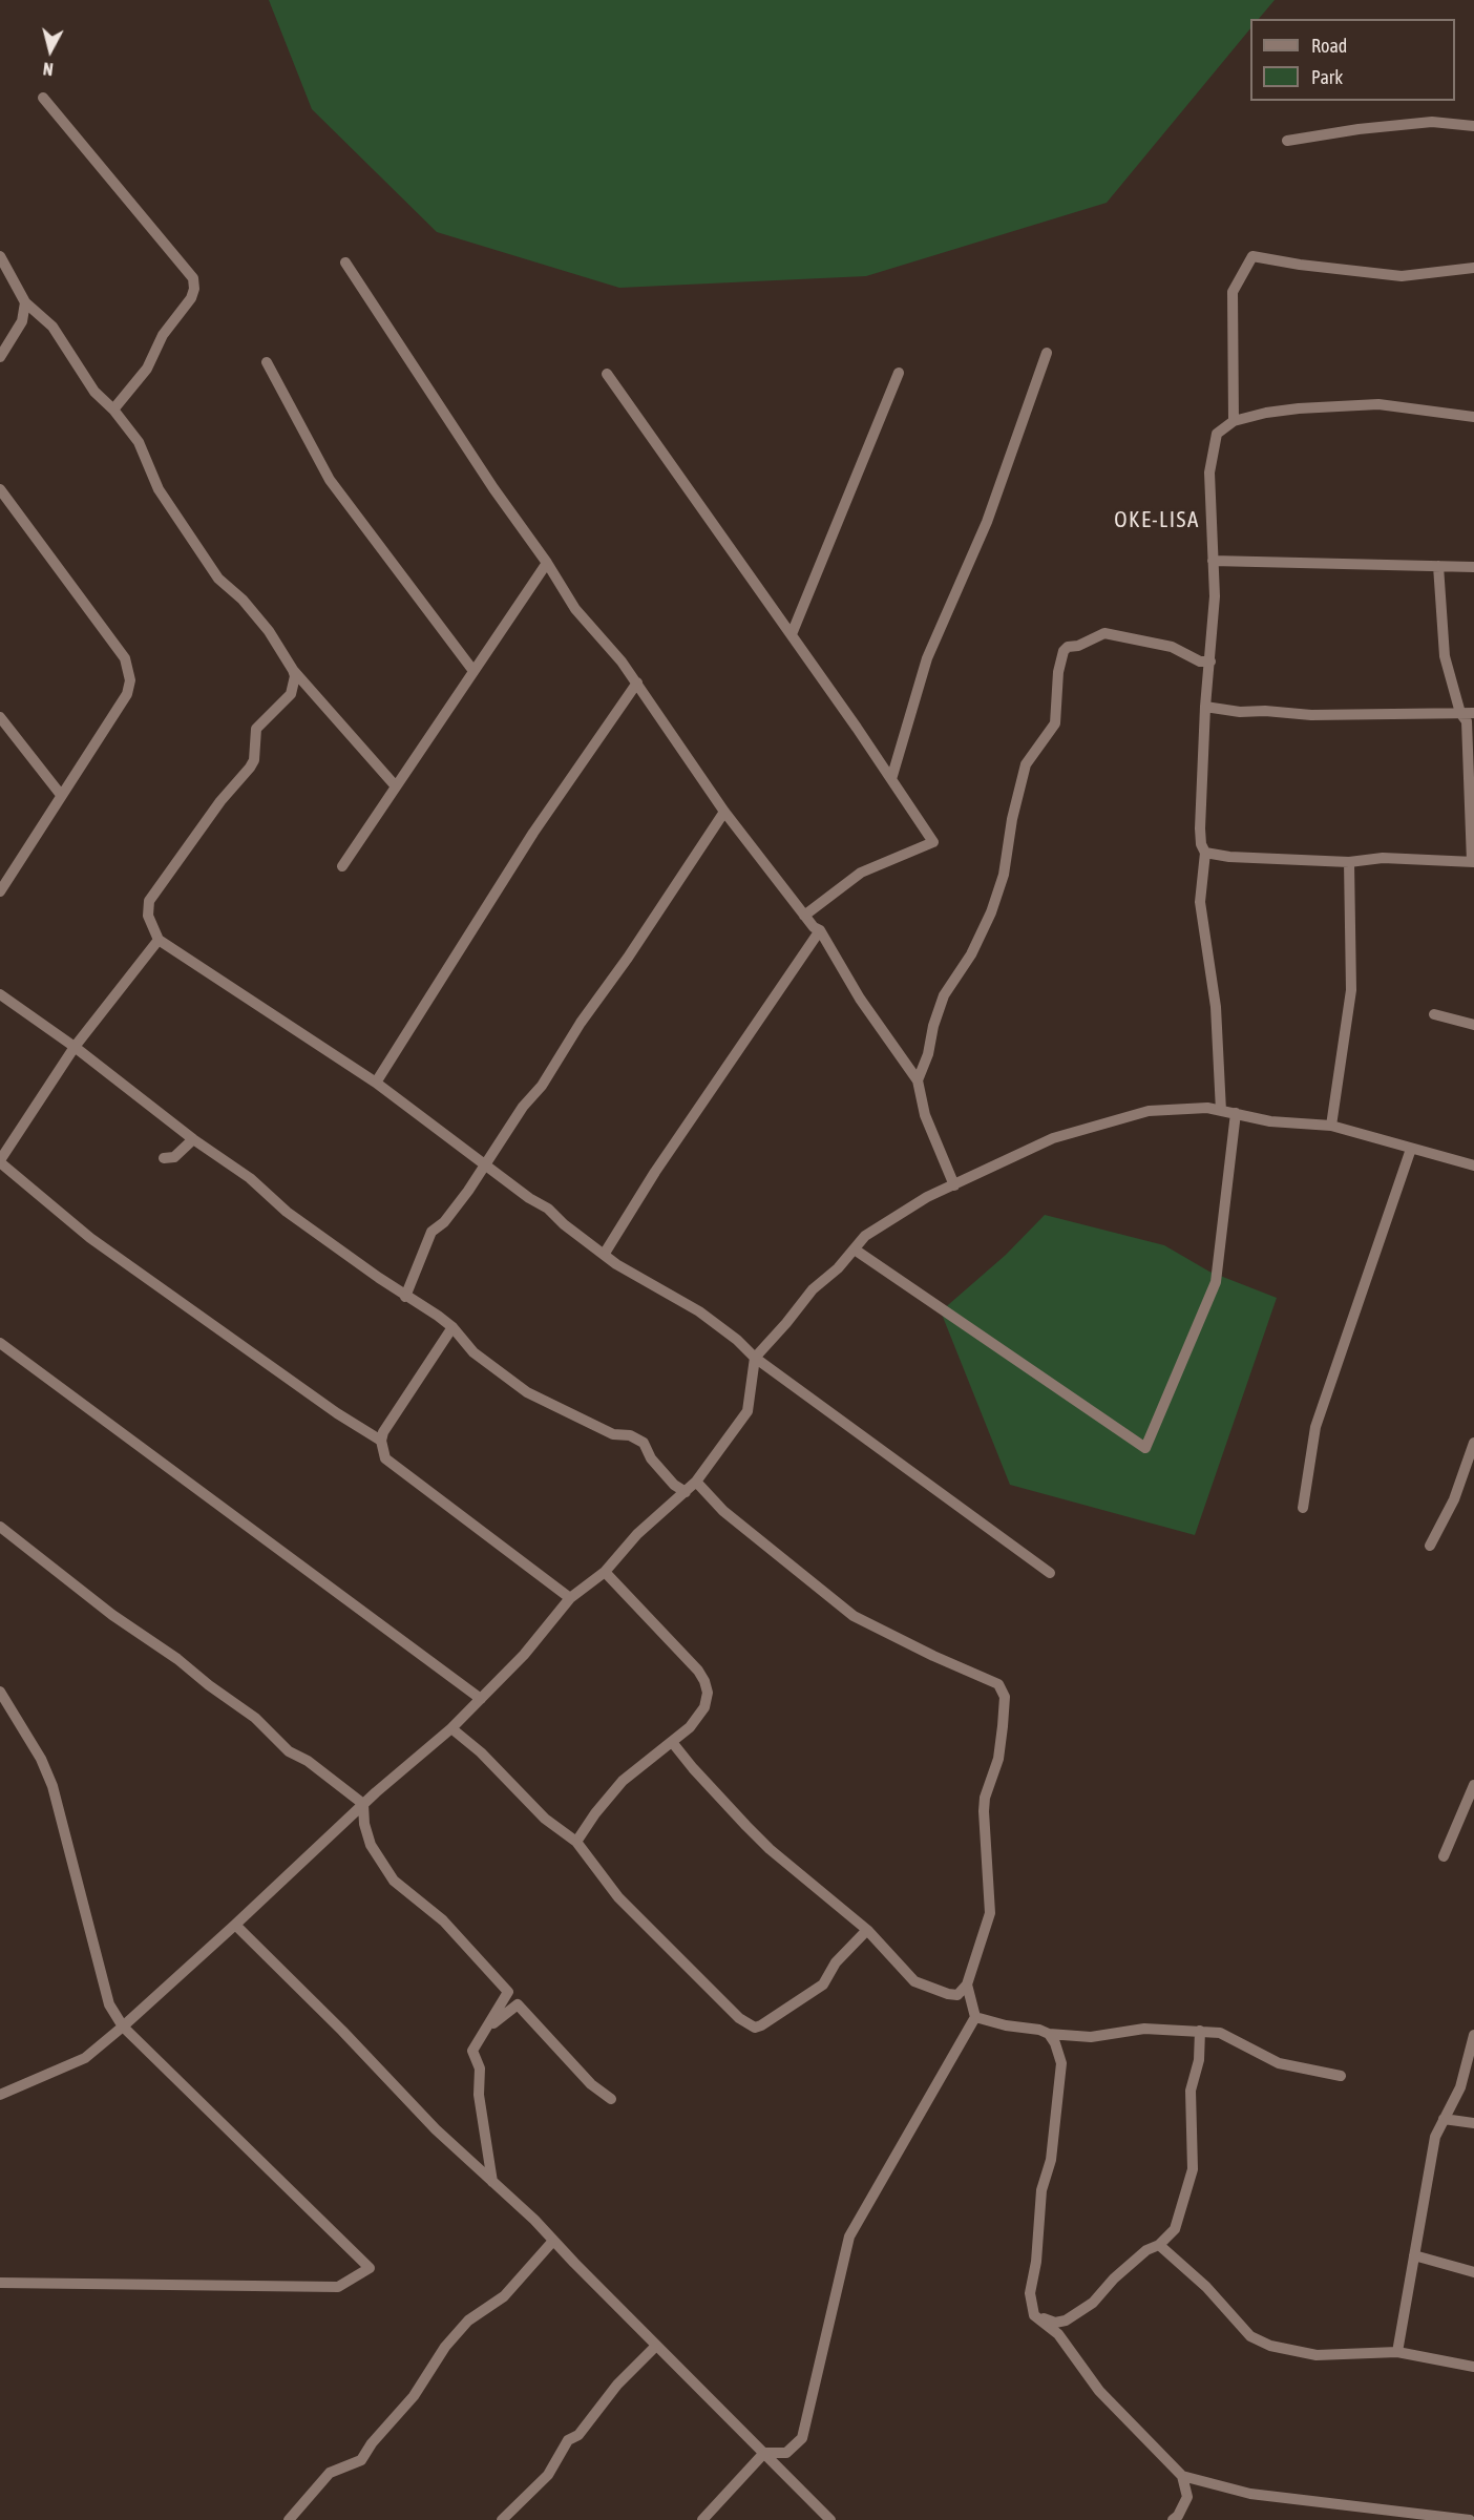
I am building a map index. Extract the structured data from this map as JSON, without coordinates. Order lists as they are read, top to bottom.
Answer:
{
  "districts": ["OKE-LISA"],
  "legend": ["Road", "Park"],
  "north": "bottom"
}
